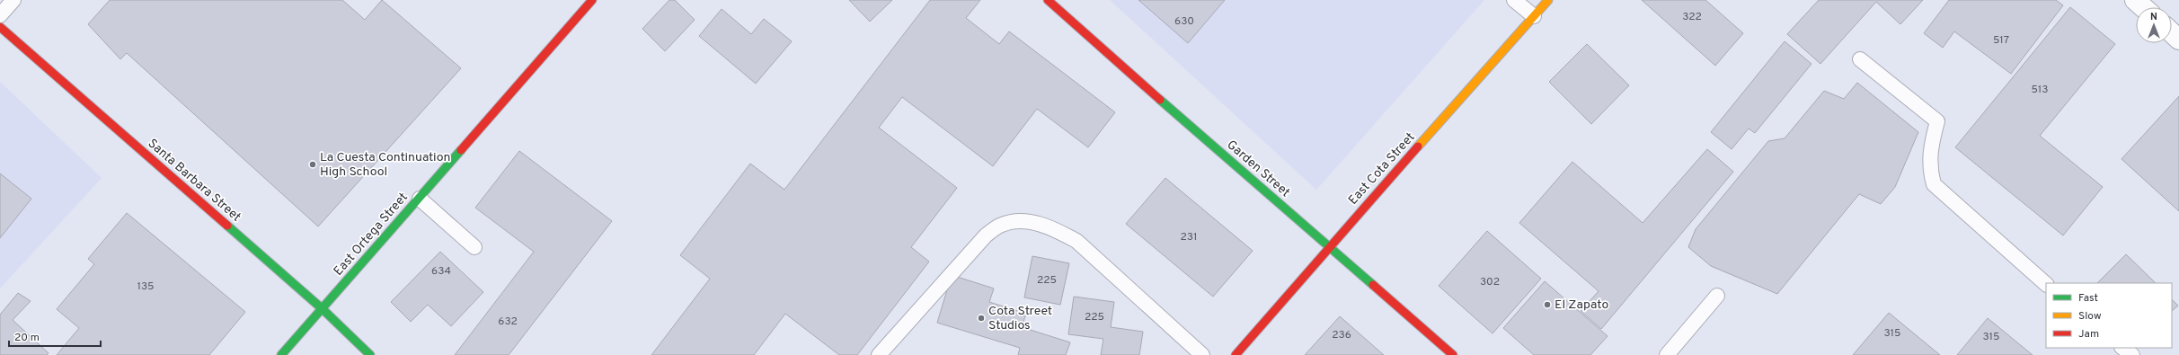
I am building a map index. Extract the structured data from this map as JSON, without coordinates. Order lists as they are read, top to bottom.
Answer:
{
  "streets": {
    "street": [
      "Garden Street",
      "East Cota Street",
      "Santa Barbara Street",
      "East Ortega Street"
    ]
  },
  "crossings": [
    ["Garden Street", "East Cota Street"],
    ["Santa Barbara Street", "East Ortega Street"]
  ],
  "places": ["La Cuesta Continuation High School", "El Zapato", "Cota Street Studios"],
  "house_numbers": [
    "322",
    "630",
    "517",
    "513",
    "231",
    "634",
    "225",
    "302",
    "135",
    "225",
    "632",
    "315",
    "236",
    "315"
  ],
  "legend": ["Fast", "Slow", "Jam"],
  "scale_bar": "20 m",
  "north": "top"
}
